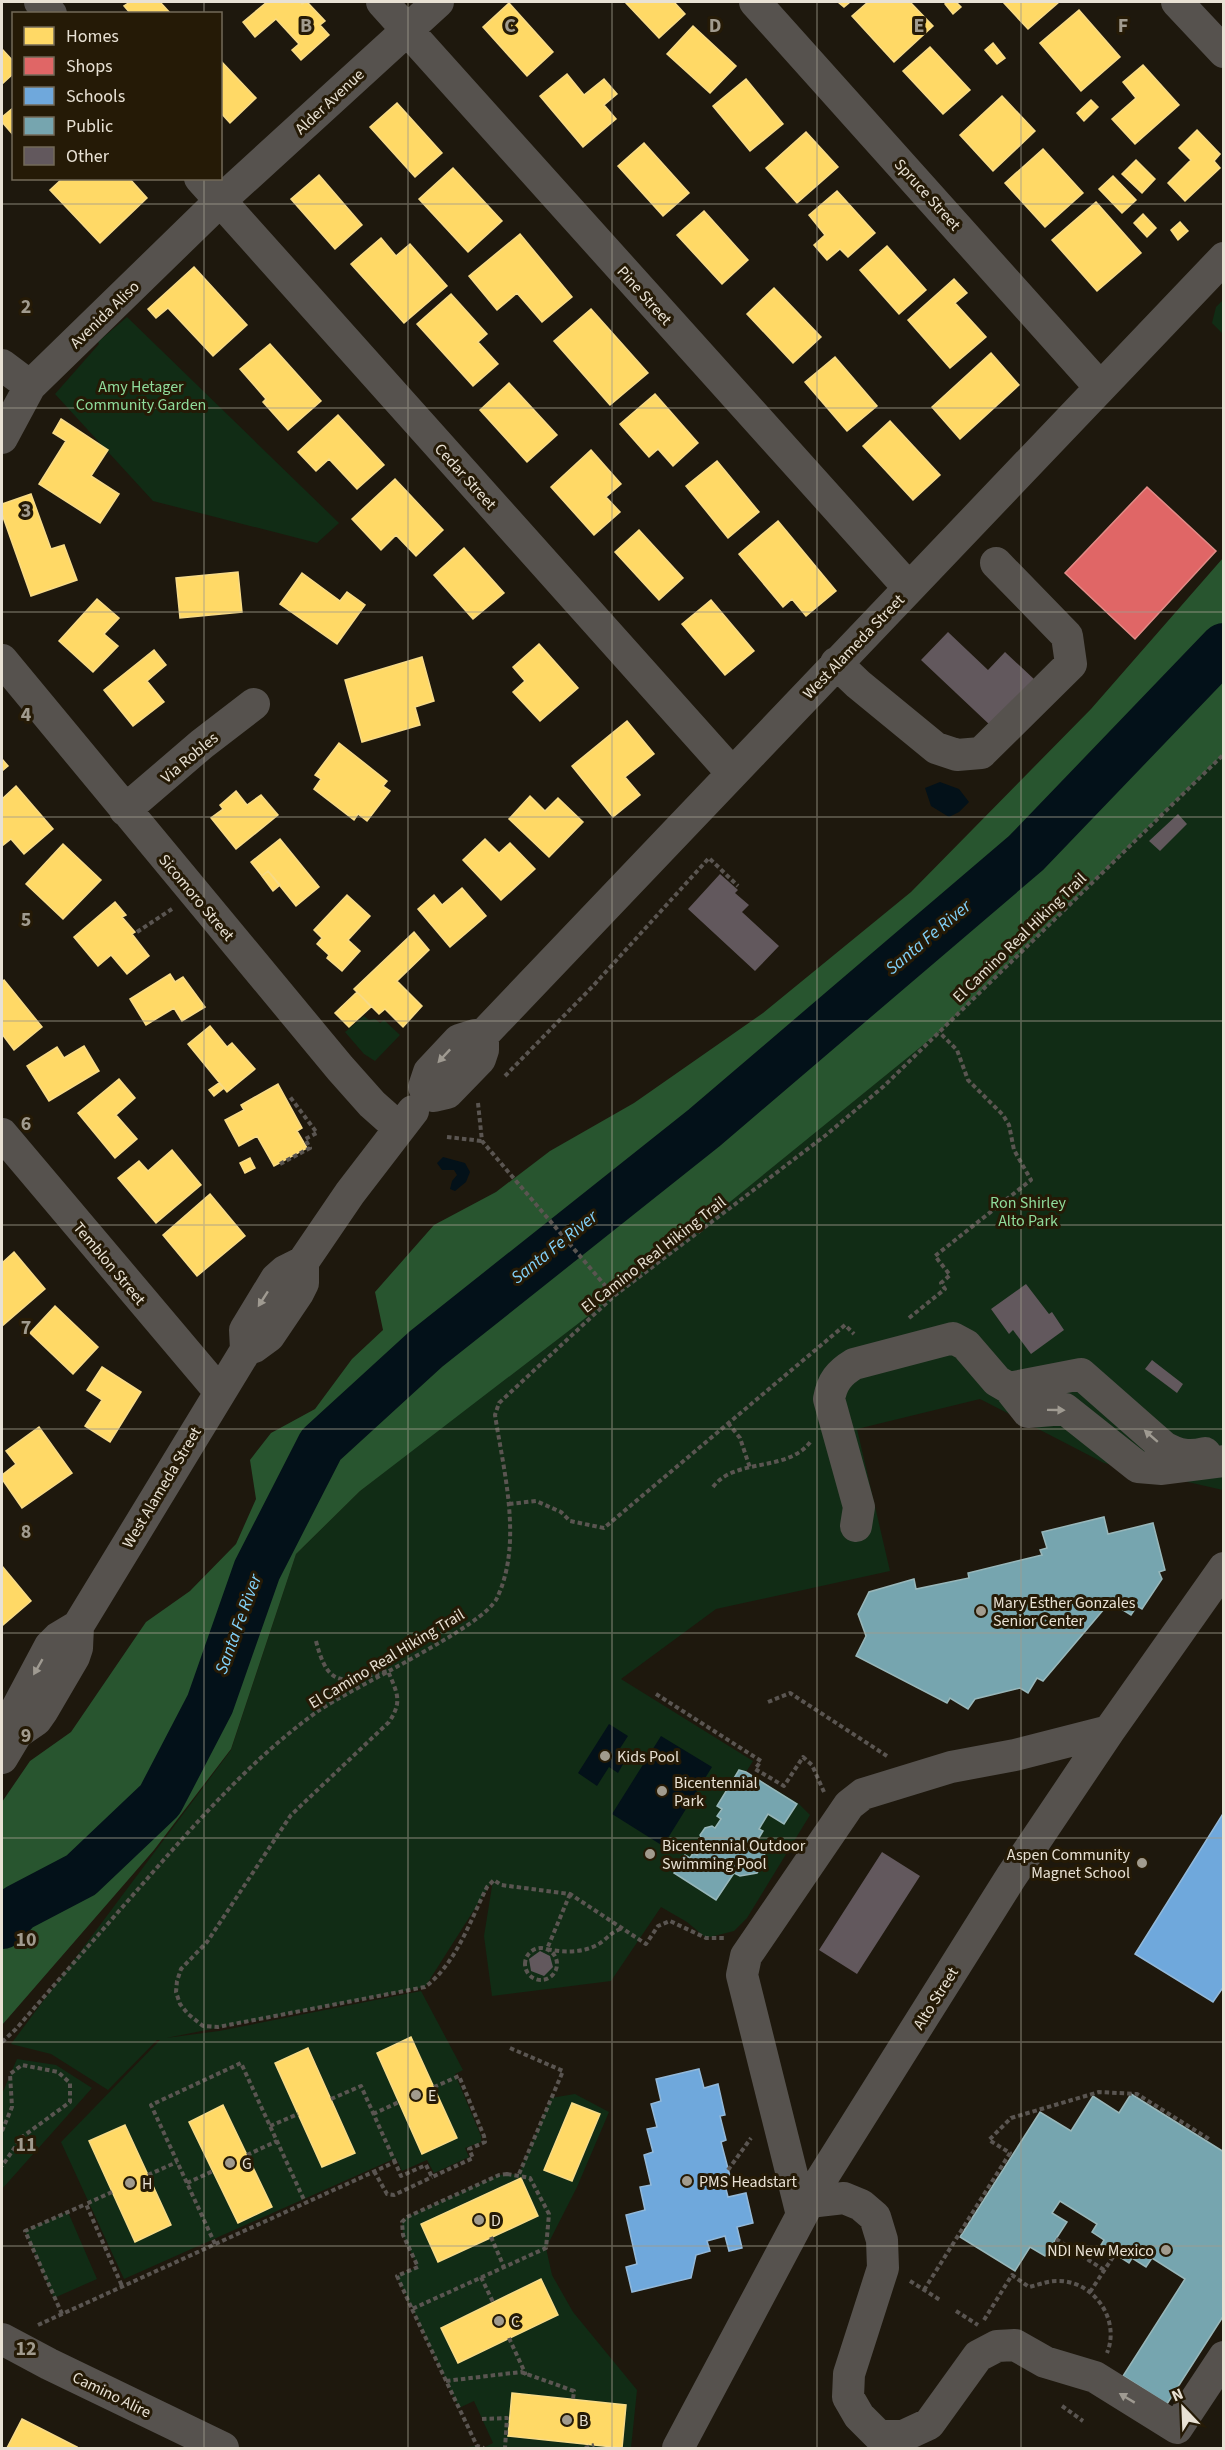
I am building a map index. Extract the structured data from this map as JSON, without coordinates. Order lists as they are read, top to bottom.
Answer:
{
  "streets": {
    "street": [
      "Alder Avenue",
      "Spruce Street",
      "Pine Street",
      "Avenida Aliso",
      "Cedar Street",
      "West Alameda Street",
      "Via Robles",
      "Sicomoro Street",
      "Temblon Street",
      "Alto Street",
      "Camino Alire"
    ],
    "path": ["El Camino Real Hiking Trail"]
  },
  "crossings": [
    ["Alder Avenue", "Pine Street"],
    ["Alder Avenue", "Avenida Aliso"],
    ["Alder Avenue", "Cedar Street"],
    ["Spruce Street", "West Alameda Street"],
    ["Pine Street", "West Alameda Street"],
    ["Avenida Aliso", "Cedar Street"],
    ["Cedar Street", "West Alameda Street"],
    ["West Alameda Street", "Sicomoro Street"],
    ["West Alameda Street", "Temblon Street"],
    ["Via Robles", "Sicomoro Street"]
  ],
  "water": ["Santa Fe River"],
  "parks": ["Amy Hetager Community Garden", "Ron Shirley Alto Park"],
  "places": [
    "Mary Esther Gonzales Senior Center",
    "Kids Pool",
    "Bicentennial Park",
    "Bicentennial Outdoor Swimming Pool",
    "Aspen Community Magnet School",
    "E",
    "G",
    "PMS Headstart",
    "H",
    "D",
    "NDI New Mexico",
    "C",
    "B"
  ],
  "legend": [
    "Homes",
    "Shops",
    "Schools",
    "Public",
    "Other"
  ],
  "north": "top left",
  "grid": {
    "columns": [
      "B",
      "C",
      "D",
      "E",
      "F"
    ],
    "rows": [
      "2",
      "3",
      "4",
      "5",
      "6",
      "7",
      "8",
      "9",
      "10",
      "11",
      "12"
    ]
  }
}
